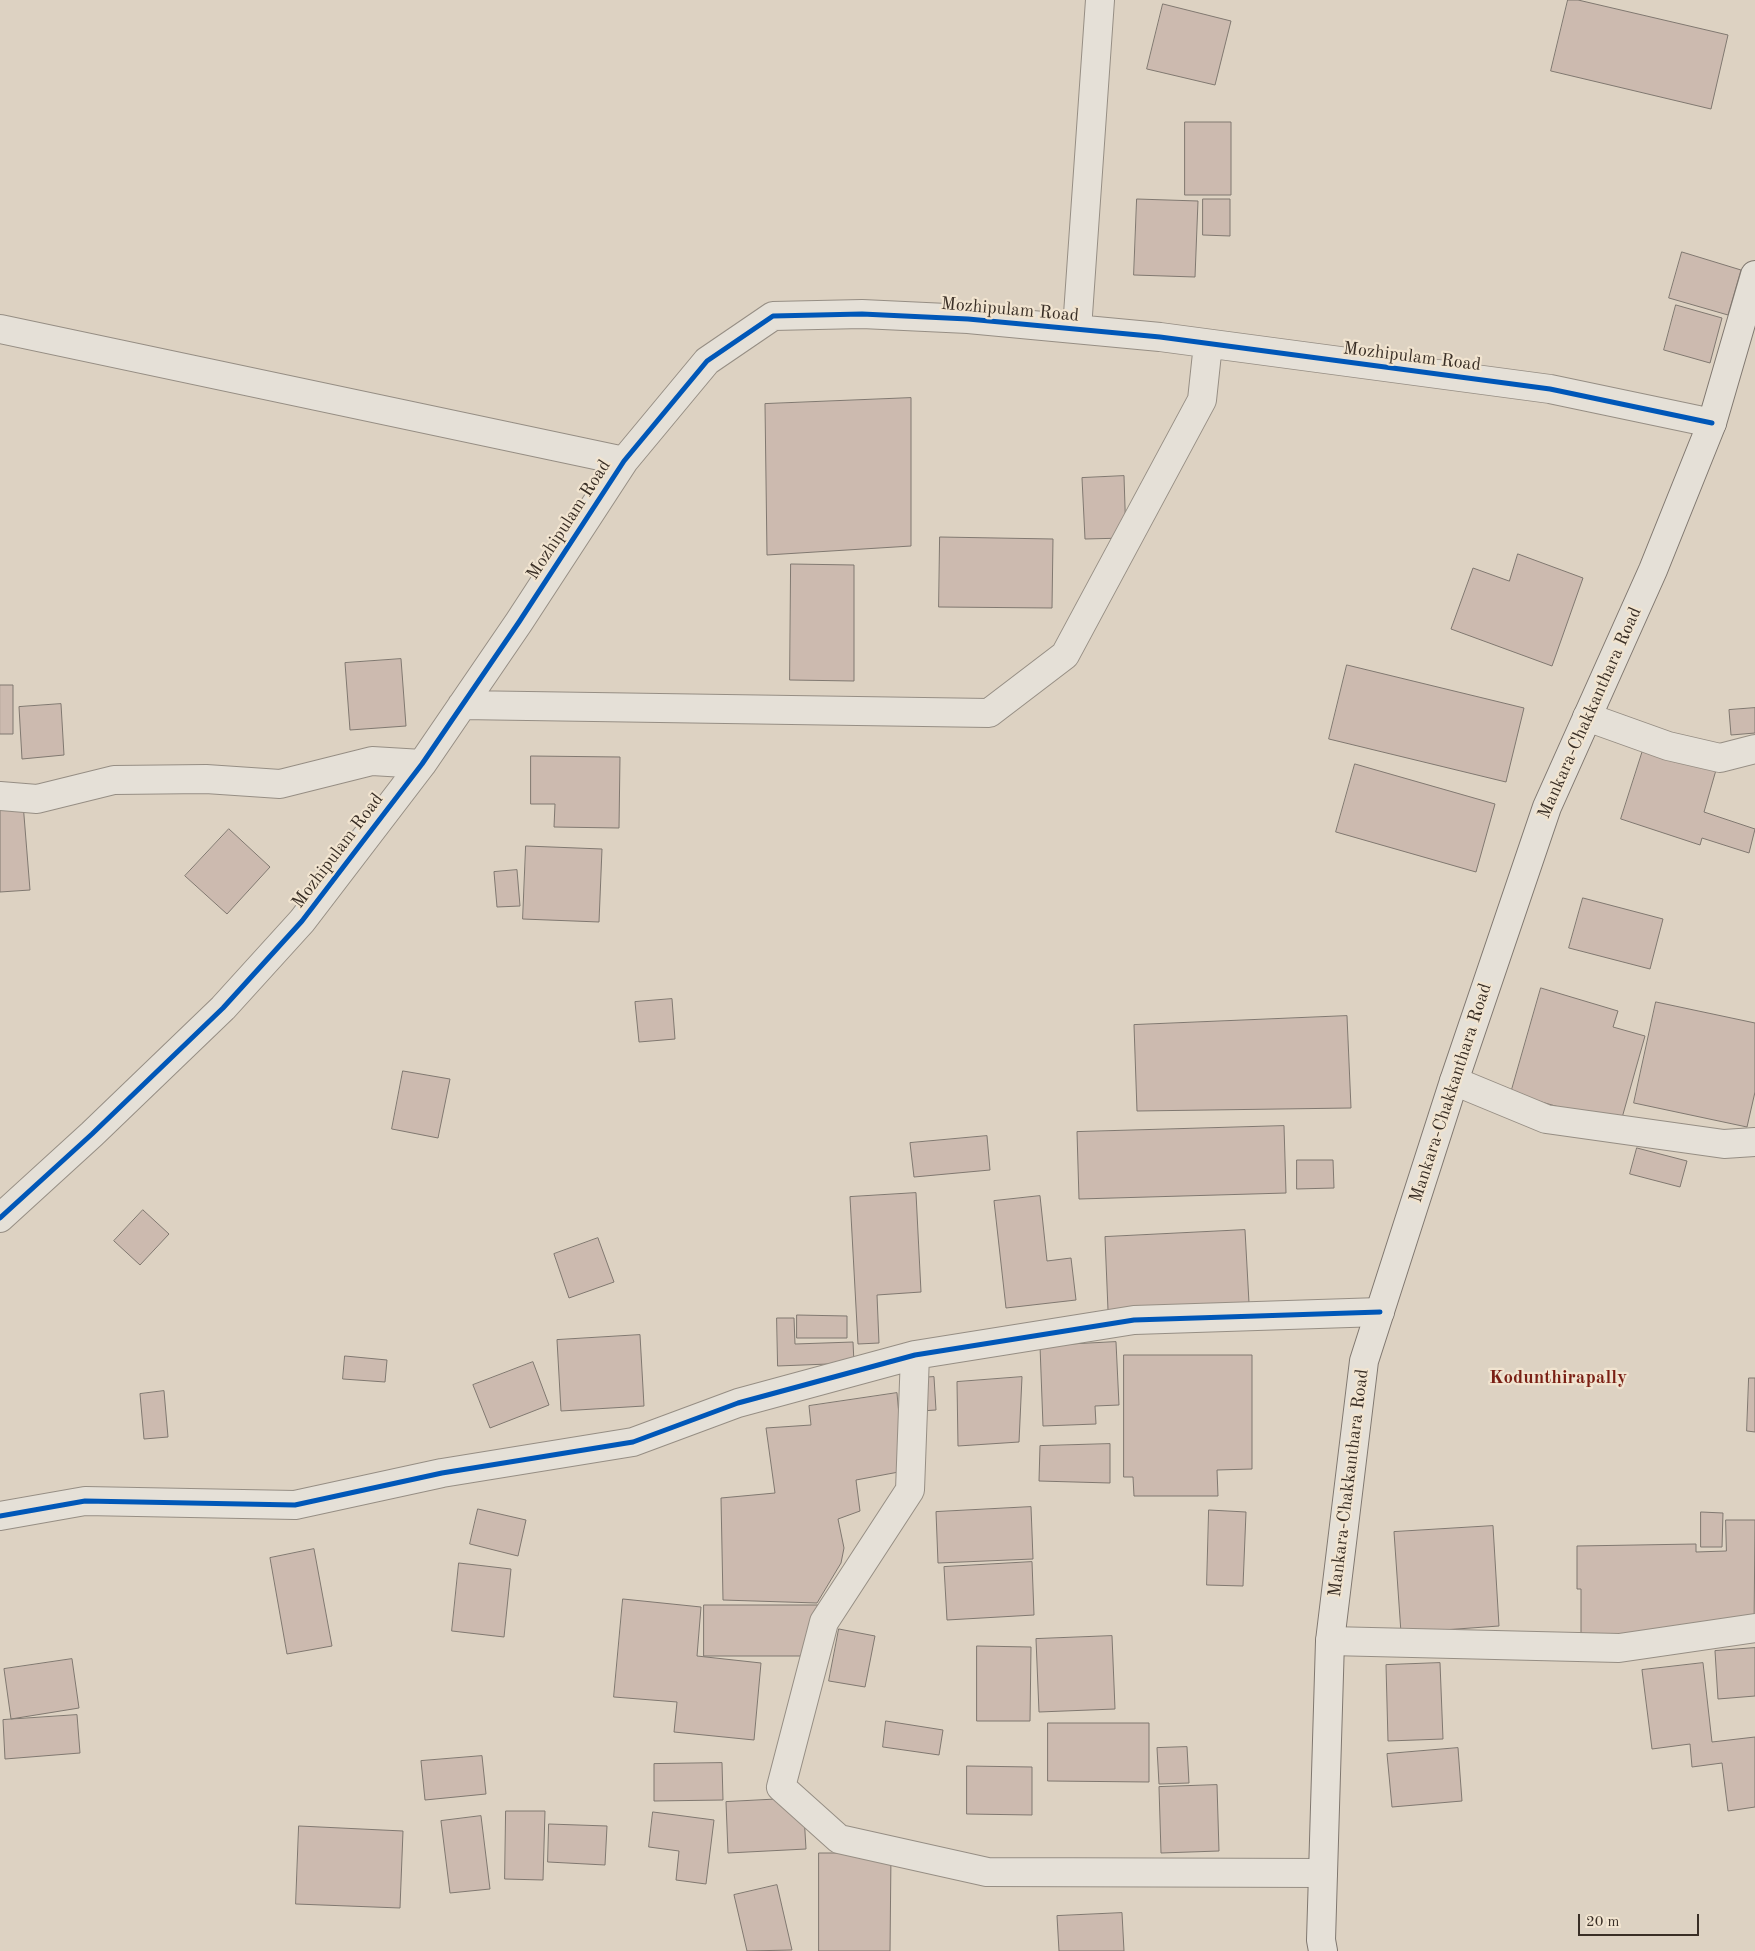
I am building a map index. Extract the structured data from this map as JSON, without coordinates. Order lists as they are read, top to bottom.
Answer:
{
  "streets": {
    "street": ["Mozhipulam Road", "Mankara-Chakkanthara Road"]
  },
  "crossings": [
    ["Mozhipulam Road", "Mankara-Chakkanthara Road"]
  ],
  "districts": ["Kodunthirapally"],
  "scale_bar": "20 m"
}
